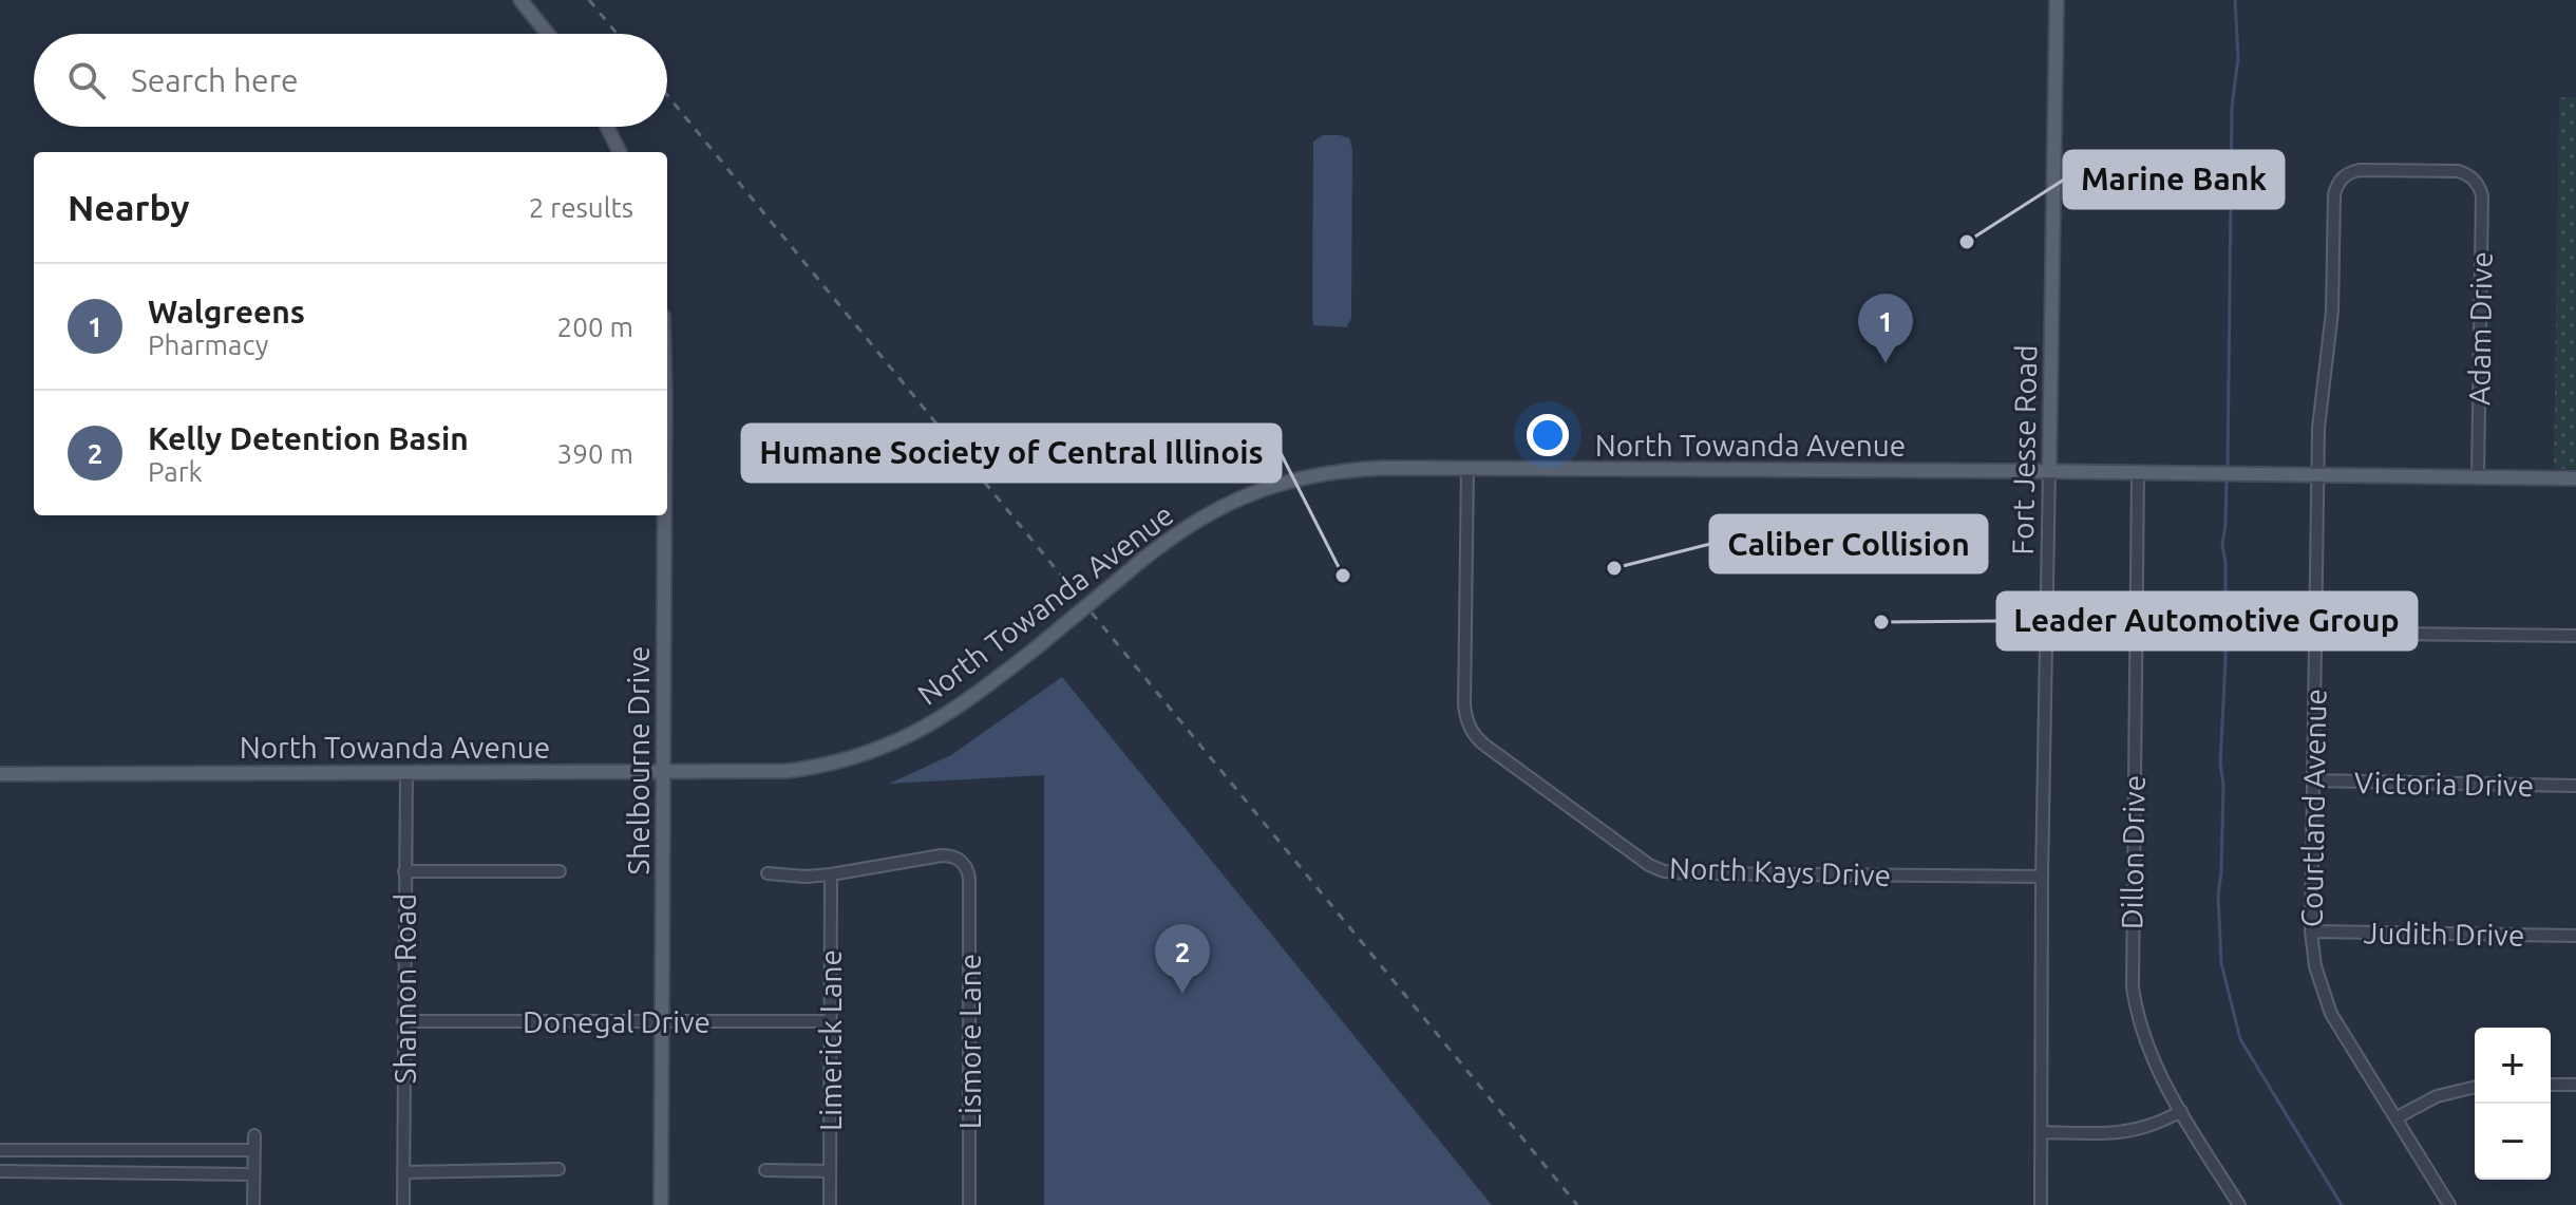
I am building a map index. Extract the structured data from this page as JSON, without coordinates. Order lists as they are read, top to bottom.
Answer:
{
  "streets": {
    "main road": ["North Towanda Avenue", "Fort Jesse Road", "Shelbourne Drive"],
    "street": [
      "Adam Drive",
      "Victoria Drive",
      "Courtland Avenue",
      "Dillon Drive",
      "North Kays Drive",
      "Judith Drive",
      "Shannon Road",
      "Donegal Drive",
      "Limerick Lane",
      "Lismore Lane"
    ]
  },
  "crossings": [
    ["Adam Drive", "North Towanda Avenue"],
    ["Adam Drive", "Courtland Avenue"],
    ["North Towanda Avenue", "Fort Jesse Road"],
    ["North Towanda Avenue", "Shelbourne Drive"],
    ["North Towanda Avenue", "Courtland Avenue"],
    ["North Towanda Avenue", "Dillon Drive"],
    ["North Towanda Avenue", "North Kays Drive"],
    ["North Towanda Avenue", "Shannon Road"],
    ["Fort Jesse Road", "North Kays Drive"],
    ["Shelbourne Drive", "Donegal Drive"],
    ["Victoria Drive", "Courtland Avenue"],
    ["Courtland Avenue", "Judith Drive"],
    ["Shannon Road", "Donegal Drive"],
    ["Donegal Drive", "Limerick Lane"],
    ["Limerick Lane", "Lismore Lane"]
  ],
  "places": [
    "Marine Bank",
    "Caliber Collision",
    "Humane Society of Central Illinois",
    "Leader Automotive Group"
  ],
  "page": {
    "search": "Search here",
    "heading": ["Nearby", "2 results"],
    "list": [
      {
        "mark": "1",
        "name": "Walgreens",
        "note": "Pharmacy",
        "value": "200 m"
      },
      {
        "mark": "2",
        "name": "Kelly Detention Basin",
        "note": "Park",
        "value": "390 m"
      }
    ],
    "pins": ["1", "2"],
    "map_buttons": ["+", "−"]
  }
}
